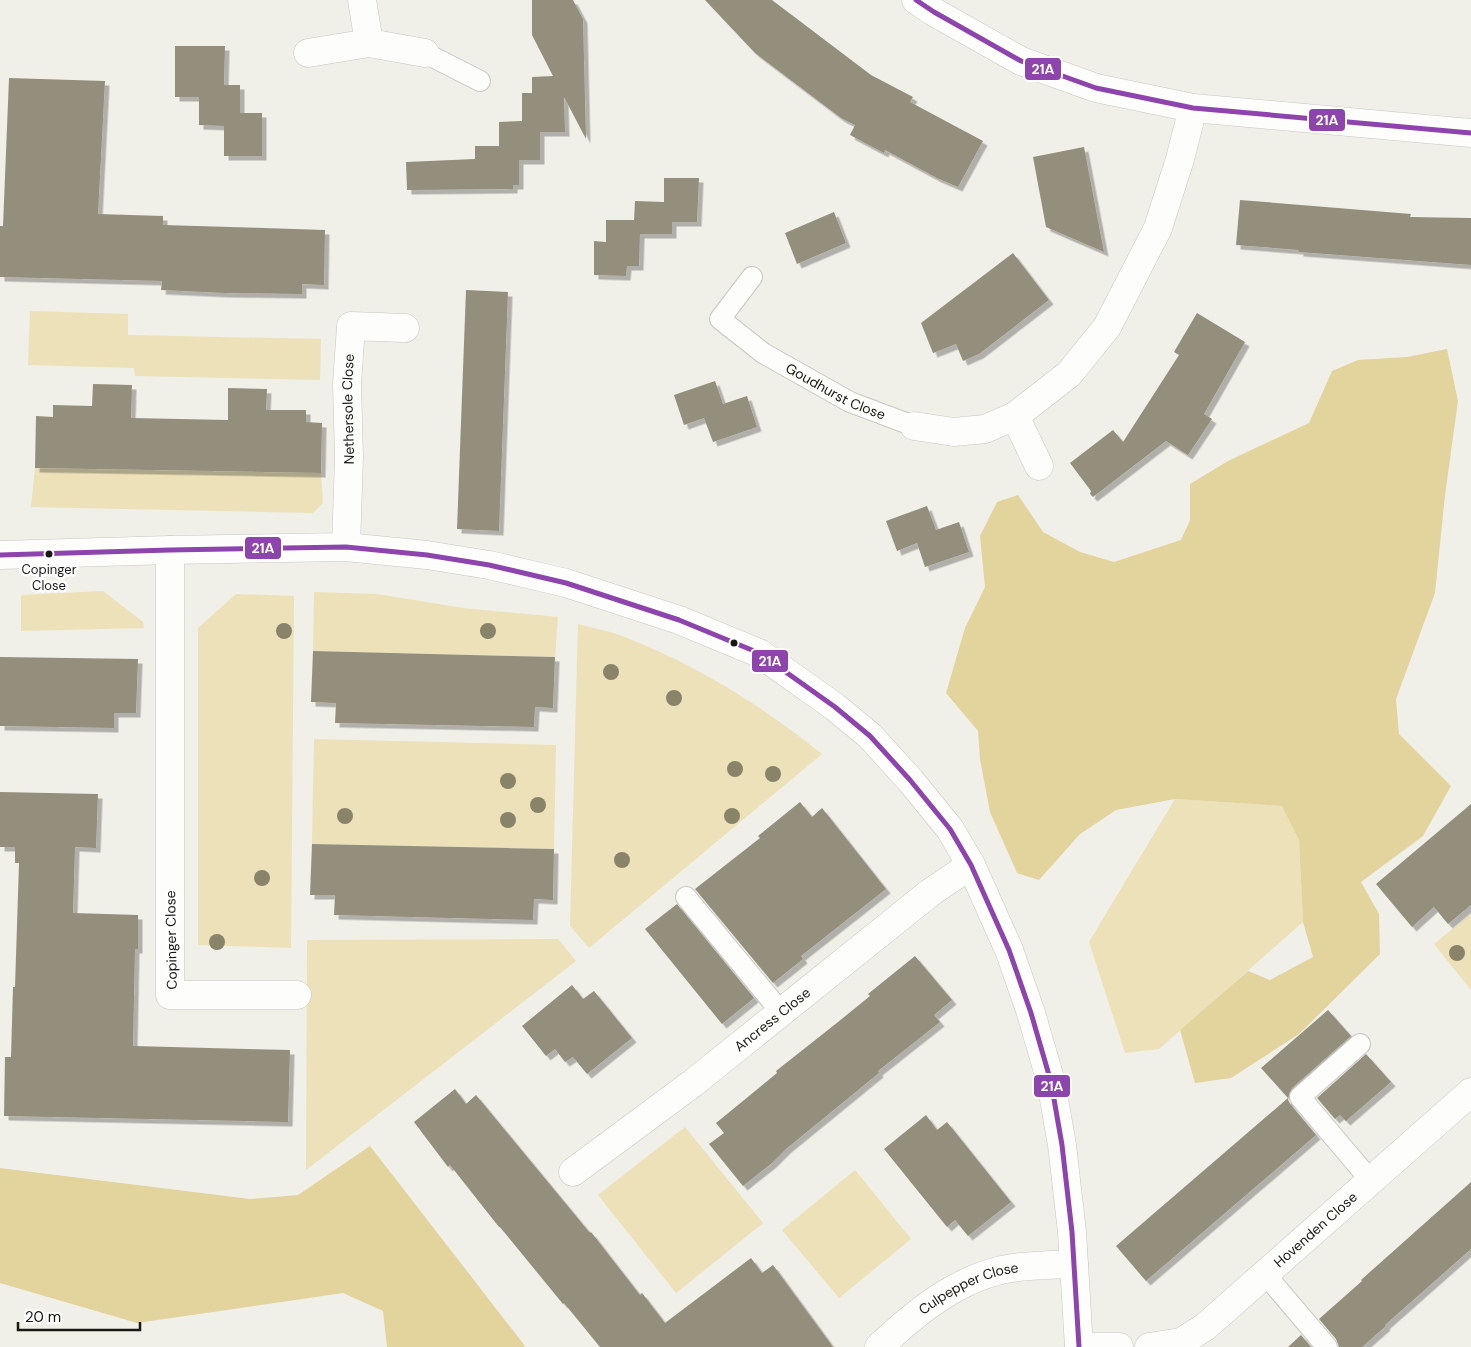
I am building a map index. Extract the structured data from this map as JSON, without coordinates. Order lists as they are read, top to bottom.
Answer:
{
  "streets": {
    "street": [
      "Goudhurst Close",
      "Nethersole Close",
      "Copinger Close",
      "Ancress Close",
      "Hovenden Close",
      "Culpepper Close"
    ]
  },
  "places": ["Copinger Close"],
  "lines": ["transit line 21A"],
  "scale_bar": "20 m"
}
